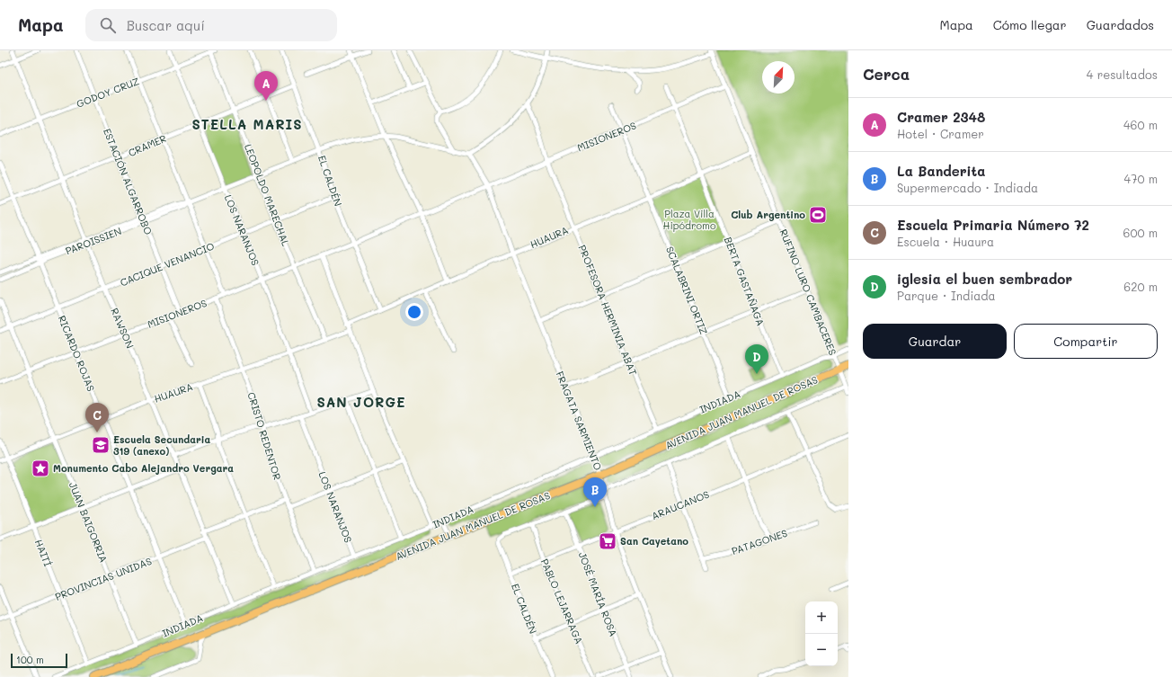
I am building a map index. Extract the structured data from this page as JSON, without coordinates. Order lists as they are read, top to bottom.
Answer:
{
  "streets": {
    "main road": ["AVENIDA JUAN MANUEL DE ROSAS"],
    "street": [
      "GODOY CRUZ",
      "MISIONEROS",
      "CRAMER",
      "EL CALDÉN",
      "ESTACIÓN ALGARROBO",
      "LEOPOLDO MARECHAL",
      "LOS NARANJOS",
      "HUAURA",
      "PAROISSIEN",
      "CACIQUE VENANCIO",
      "BERTA GASTAÑAGA",
      "SCALABRINI ORTIZ",
      "RUFINO LURO CAMBACERES",
      "PROFESORA HERMINIA ABAT",
      "RAWSON",
      "RICARDO ROJAS",
      "INDIADA",
      "FRAGATA SARMIENTO",
      "CRISTO REDENTOR",
      "ARAUCANOS",
      "JUAN BAIGORRIA",
      "PATAGONES",
      "HAITÍ",
      "PROVINCIAS UNIDAS",
      "JOSÉ MARÍA ROSA",
      "PABLO LEJARRAGA"
    ]
  },
  "crossings": [
    ["GODOY CRUZ", "ESTACIÓN ALGARROBO"],
    ["GODOY CRUZ", "LEOPOLDO MARECHAL"],
    ["GODOY CRUZ", "LOS NARANJOS"],
    ["GODOY CRUZ", "RAWSON"],
    ["MISIONEROS", "EL CALDÉN"],
    ["MISIONEROS", "ESTACIÓN ALGARROBO"],
    ["MISIONEROS", "LEOPOLDO MARECHAL"],
    ["MISIONEROS", "LOS NARANJOS"],
    ["MISIONEROS", "BERTA GASTAÑAGA"],
    ["MISIONEROS", "SCALABRINI ORTIZ"],
    ["MISIONEROS", "RUFINO LURO CAMBACERES"],
    ["MISIONEROS", "PROFESORA HERMINIA ABAT"],
    ["MISIONEROS", "RAWSON"],
    ["MISIONEROS", "RICARDO ROJAS"],
    ["MISIONEROS", "FRAGATA SARMIENTO"],
    ["MISIONEROS", "CRISTO REDENTOR"],
    ["MISIONEROS", "JUAN BAIGORRIA"],
    ["CRAMER", "EL CALDÉN"],
    ["CRAMER", "ESTACIÓN ALGARROBO"],
    ["CRAMER", "LEOPOLDO MARECHAL"],
    ["CRAMER", "LOS NARANJOS"],
    ["CRAMER", "RAWSON"],
    ["CRAMER", "RICARDO ROJAS"],
    ["EL CALDÉN", "HUAURA"],
    ["EL CALDÉN", "PAROISSIEN"],
    ["EL CALDÉN", "CACIQUE VENANCIO"],
    ["EL CALDÉN", "ARAUCANOS"],
    ["EL CALDÉN", "PABLO LEJARRAGA"],
    ["ESTACIÓN ALGARROBO", "PAROISSIEN"],
    ["ESTACIÓN ALGARROBO", "CACIQUE VENANCIO"],
    ["LEOPOLDO MARECHAL", "HUAURA"],
    ["LEOPOLDO MARECHAL", "PAROISSIEN"],
    ["LEOPOLDO MARECHAL", "CACIQUE VENANCIO"],
    ["LOS NARANJOS", "HUAURA"],
    ["LOS NARANJOS", "PAROISSIEN"],
    ["LOS NARANJOS", "CACIQUE VENANCIO"],
    ["LOS NARANJOS", "INDIADA"],
    ["HUAURA", "BERTA GASTAÑAGA"],
    ["HUAURA", "SCALABRINI ORTIZ"],
    ["HUAURA", "RUFINO LURO CAMBACERES"],
    ["HUAURA", "PROFESORA HERMINIA ABAT"],
    ["HUAURA", "RAWSON"],
    ["HUAURA", "RICARDO ROJAS"],
    ["HUAURA", "FRAGATA SARMIENTO"],
    ["HUAURA", "CRISTO REDENTOR"],
    ["HUAURA", "JUAN BAIGORRIA"],
    ["HUAURA", "HAITÍ"],
    ["PAROISSIEN", "RAWSON"],
    ["PAROISSIEN", "RICARDO ROJAS"],
    ["PAROISSIEN", "FRAGATA SARMIENTO"],
    ["CACIQUE VENANCIO", "RAWSON"],
    ["CACIQUE VENANCIO", "RICARDO ROJAS"],
    ["CACIQUE VENANCIO", "JUAN BAIGORRIA"],
    ["BERTA GASTAÑAGA", "INDIADA"],
    ["SCALABRINI ORTIZ", "INDIADA"],
    ["RUFINO LURO CAMBACERES", "INDIADA"],
    ["RUFINO LURO CAMBACERES", "AVENIDA JUAN MANUEL DE ROSAS"],
    ["PROFESORA HERMINIA ABAT", "INDIADA"],
    ["RAWSON", "INDIADA"],
    ["RAWSON", "PROVINCIAS UNIDAS"],
    ["RICARDO ROJAS", "INDIADA"],
    ["RICARDO ROJAS", "PROVINCIAS UNIDAS"],
    ["INDIADA", "AVENIDA JUAN MANUEL DE ROSAS"],
    ["INDIADA", "FRAGATA SARMIENTO"],
    ["INDIADA", "CRISTO REDENTOR"],
    ["INDIADA", "JUAN BAIGORRIA"],
    ["INDIADA", "HAITÍ"],
    ["AVENIDA JUAN MANUEL DE ROSAS", "FRAGATA SARMIENTO"],
    ["FRAGATA SARMIENTO", "ARAUCANOS"],
    ["ARAUCANOS", "JOSÉ MARÍA ROSA"],
    ["ARAUCANOS", "PABLO LEJARRAGA"],
    ["JUAN BAIGORRIA", "PROVINCIAS UNIDAS"],
    ["HAITÍ", "PROVINCIAS UNIDAS"]
  ],
  "districts": ["STELLA MARIS", "SAN JORGE"],
  "parks": ["Plaza Villa Hipódromo"],
  "places": {
    "sports": ["Club Argentino"],
    "school or university": ["Escuela Secundaria 319 (anexo)"],
    "place": ["Monumento Cabo Alejandro Vergara"],
    "supermarket": ["San Cayetano"]
  },
  "scale_bar": "100 m",
  "north": "top right",
  "page": {
    "header": "Mapa",
    "search": "Buscar aquí",
    "nav": ["Mapa", "Cómo llegar", "Guardados"],
    "heading": ["Cerca", "4 resultados"],
    "pins": [
      "A",
      "D",
      "C",
      "B"
    ],
    "list": [
      {
        "mark": "A",
        "name": "Cramer 2348",
        "note": "Hotel · Cramer",
        "value": "460 m"
      },
      {
        "mark": "B",
        "name": "La Banderita",
        "note": "Supermercado · Indiada",
        "value": "470 m"
      },
      {
        "mark": "C",
        "name": "Escuela Primaria Número 72",
        "note": "Escuela · Huaura",
        "value": "600 m"
      },
      {
        "mark": "D",
        "name": "iglesia el buen sembrador",
        "note": "Parque · Indiada",
        "value": "620 m"
      }
    ],
    "buttons": ["Guardar", "Compartir"],
    "map_buttons": ["+", "−"],
    "scale": "100 m"
  }
}
